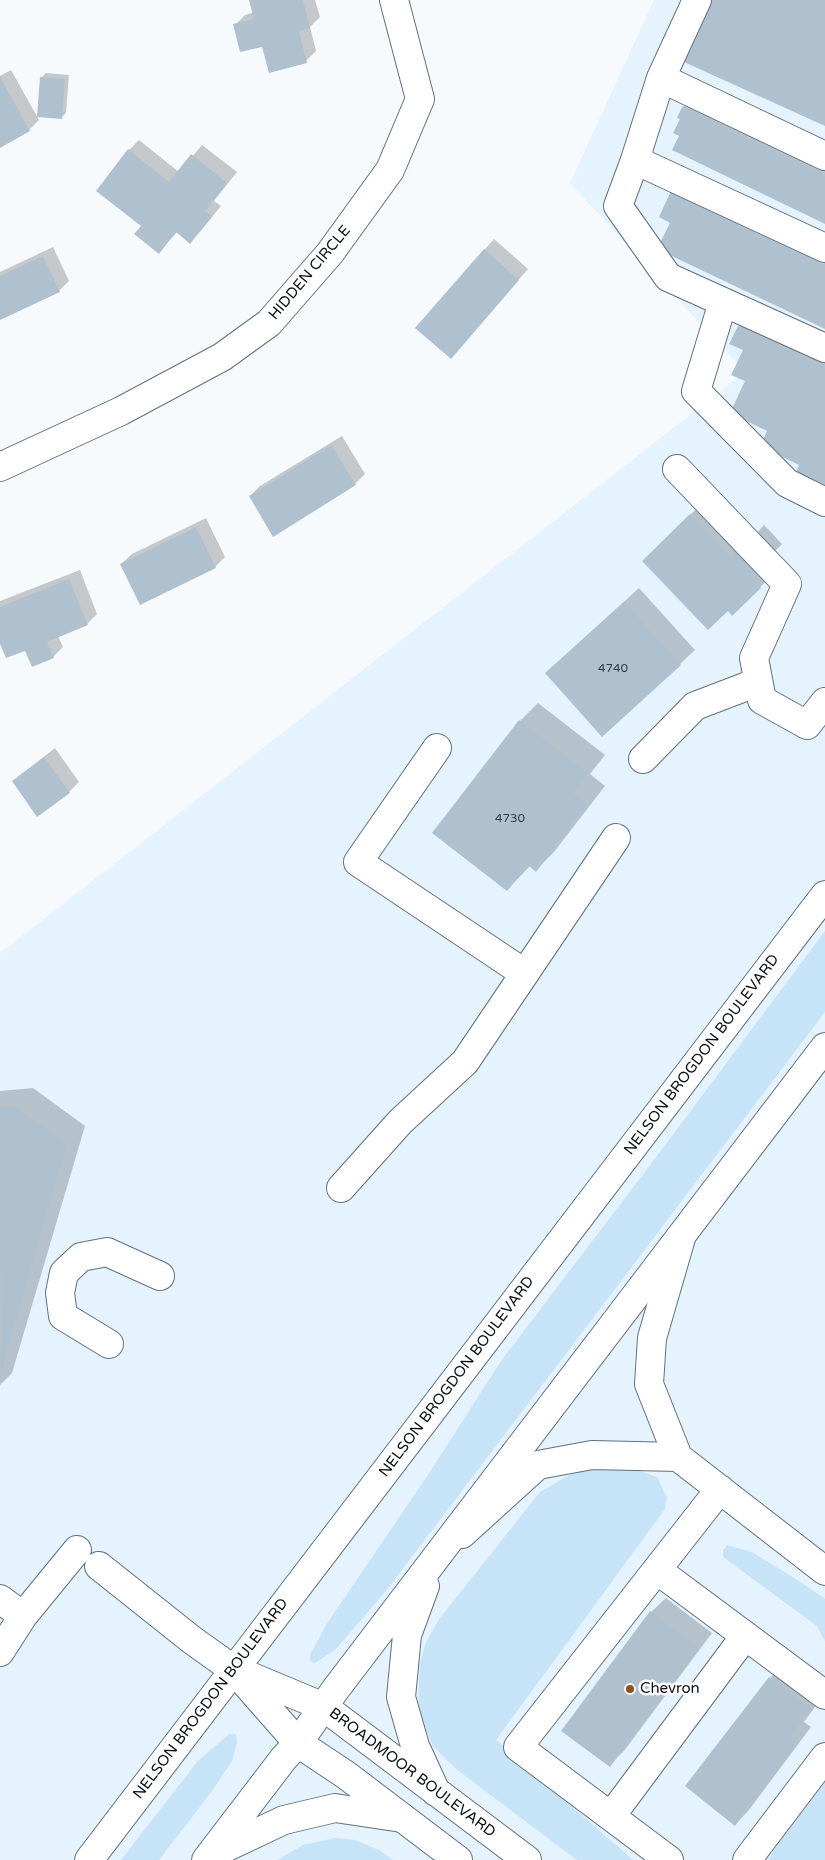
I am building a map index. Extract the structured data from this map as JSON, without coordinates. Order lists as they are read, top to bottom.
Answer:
{
  "streets": {
    "main road": ["HIDDEN CIRCLE", "NELSON BROGDON BOULEVARD", "BROADMOOR BOULEVARD"]
  },
  "crossings": [
    ["NELSON BROGDON BOULEVARD", "BROADMOOR BOULEVARD"]
  ],
  "places": ["Chevron"],
  "house_numbers": ["4740", "4730"]
}
